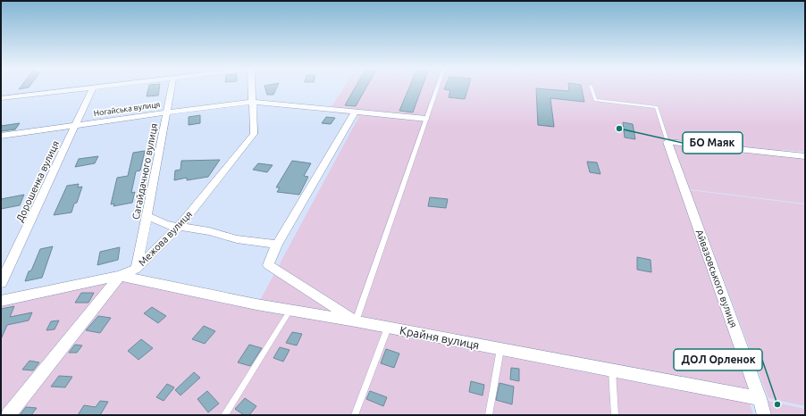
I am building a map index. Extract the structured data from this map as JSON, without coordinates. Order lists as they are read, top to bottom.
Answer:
{
  "streets": {
    "street": [
      "Ногайська вулиця",
      "Сагайдачного вулиця",
      "Дорошенка вулиця",
      "Межова вулиця",
      "Айвазовського вулиця",
      "Крайня вулиця"
    ]
  },
  "crossings": [
    ["Ногайська вулиця", "Сагайдачного вулиця"],
    ["Ногайська вулиця", "Дорошенка вулиця"],
    ["Ногайська вулиця", "Межова вулиця"],
    ["Сагайдачного вулиця", "Межова вулиця"],
    ["Межова вулиця", "Крайня вулиця"],
    ["Айвазовського вулиця", "Крайня вулиця"]
  ],
  "places": ["БО Маяк", "ДОЛ Орленок"]
}
